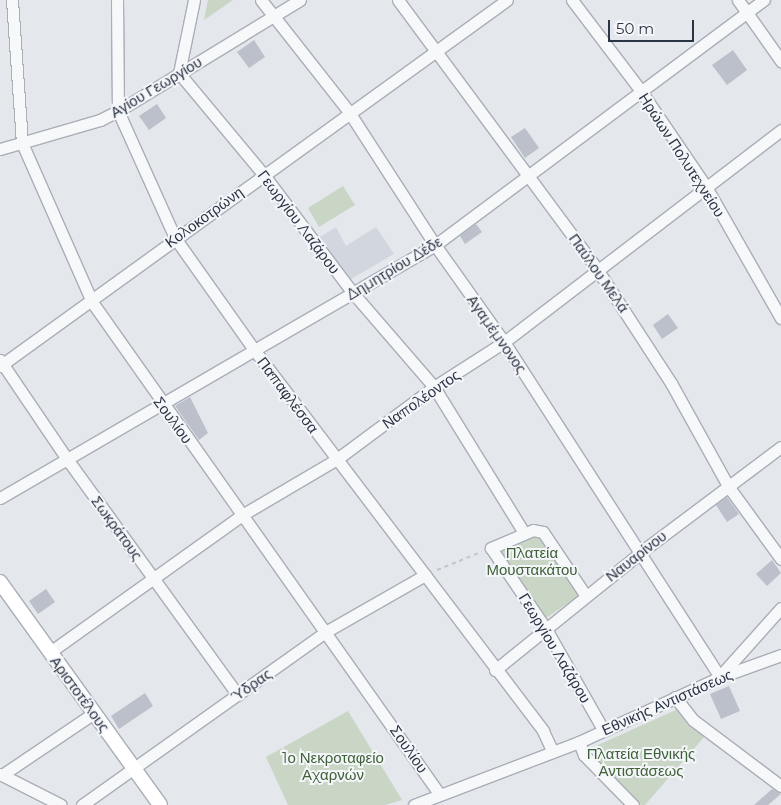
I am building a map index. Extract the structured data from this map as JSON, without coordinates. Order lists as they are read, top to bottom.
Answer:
{
  "streets": {
    "main road": ["Αριστοτέλους"],
    "street": [
      "Αγίου Γεωργίου",
      "Ηρώων Πολυτεχνείου",
      "Κολοκοτρώνη",
      "Γεωργίου Λαζάρου",
      "Δημητρίου Δέδε",
      "Παύλου Μελά",
      "Αγαμέμνονος",
      "Παπαφλέσσα",
      "Ναπολέοντος",
      "Σουλίου",
      "Σωκράτους",
      "Ναυαρίνου",
      "Ύδρας",
      "Εθνικής Αντιστάσεως"
    ]
  },
  "crossings": [
    ["Αγίου Γεωργίου", "Γεωργίου Λαζάρου"],
    ["Αγίου Γεωργίου", "Αγαμέμνονος"],
    ["Αγίου Γεωργίου", "Παπαφλέσσα"],
    ["Αγίου Γεωργίου", "Σουλίου"],
    ["Ηρώων Πολυτεχνείου", "Δημητρίου Δέδε"],
    ["Ηρώων Πολυτεχνείου", "Ναπολέοντος"],
    ["Κολοκοτρώνη", "Γεωργίου Λαζάρου"],
    ["Κολοκοτρώνη", "Παύλου Μελά"],
    ["Κολοκοτρώνη", "Αγαμέμνονος"],
    ["Κολοκοτρώνη", "Παπαφλέσσα"],
    ["Κολοκοτρώνη", "Σουλίου"],
    ["Κολοκοτρώνη", "Σωκράτους"],
    ["Γεωργίου Λαζάρου", "Δημητρίου Δέδε"],
    ["Γεωργίου Λαζάρου", "Ναπολέοντος"],
    ["Γεωργίου Λαζάρου", "Ναυαρίνου"],
    ["Γεωργίου Λαζάρου", "Εθνικής Αντιστάσεως"],
    ["Δημητρίου Δέδε", "Παύλου Μελά"],
    ["Δημητρίου Δέδε", "Αγαμέμνονος"],
    ["Δημητρίου Δέδε", "Παπαφλέσσα"],
    ["Δημητρίου Δέδε", "Σουλίου"],
    ["Δημητρίου Δέδε", "Σωκράτους"],
    ["Παύλου Μελά", "Ναπολέοντος"],
    ["Παύλου Μελά", "Ναυαρίνου"],
    ["Αγαμέμνονος", "Ναπολέοντος"],
    ["Αγαμέμνονος", "Ναυαρίνου"],
    ["Αγαμέμνονος", "Εθνικής Αντιστάσεως"],
    ["Παπαφλέσσα", "Ναπολέοντος"],
    ["Παπαφλέσσα", "Ναυαρίνου"],
    ["Παπαφλέσσα", "Ύδρας"],
    ["Παπαφλέσσα", "Εθνικής Αντιστάσεως"],
    ["Ναπολέοντος", "Σουλίου"],
    ["Ναπολέοντος", "Σωκράτους"],
    ["Ναπολέοντος", "Αριστοτέλους"],
    ["Σουλίου", "Ύδρας"],
    ["Σουλίου", "Εθνικής Αντιστάσεως"],
    ["Σωκράτους", "Ύδρας"],
    ["Ύδρας", "Αριστοτέλους"]
  ],
  "parks": ["Πλατεία Μουστακάτου", "Πλατεία Εθνικής Αντιστάσεως", "1ο Νεκροταφείο Αχαρνών"],
  "scale_bar": "50 m"
}
